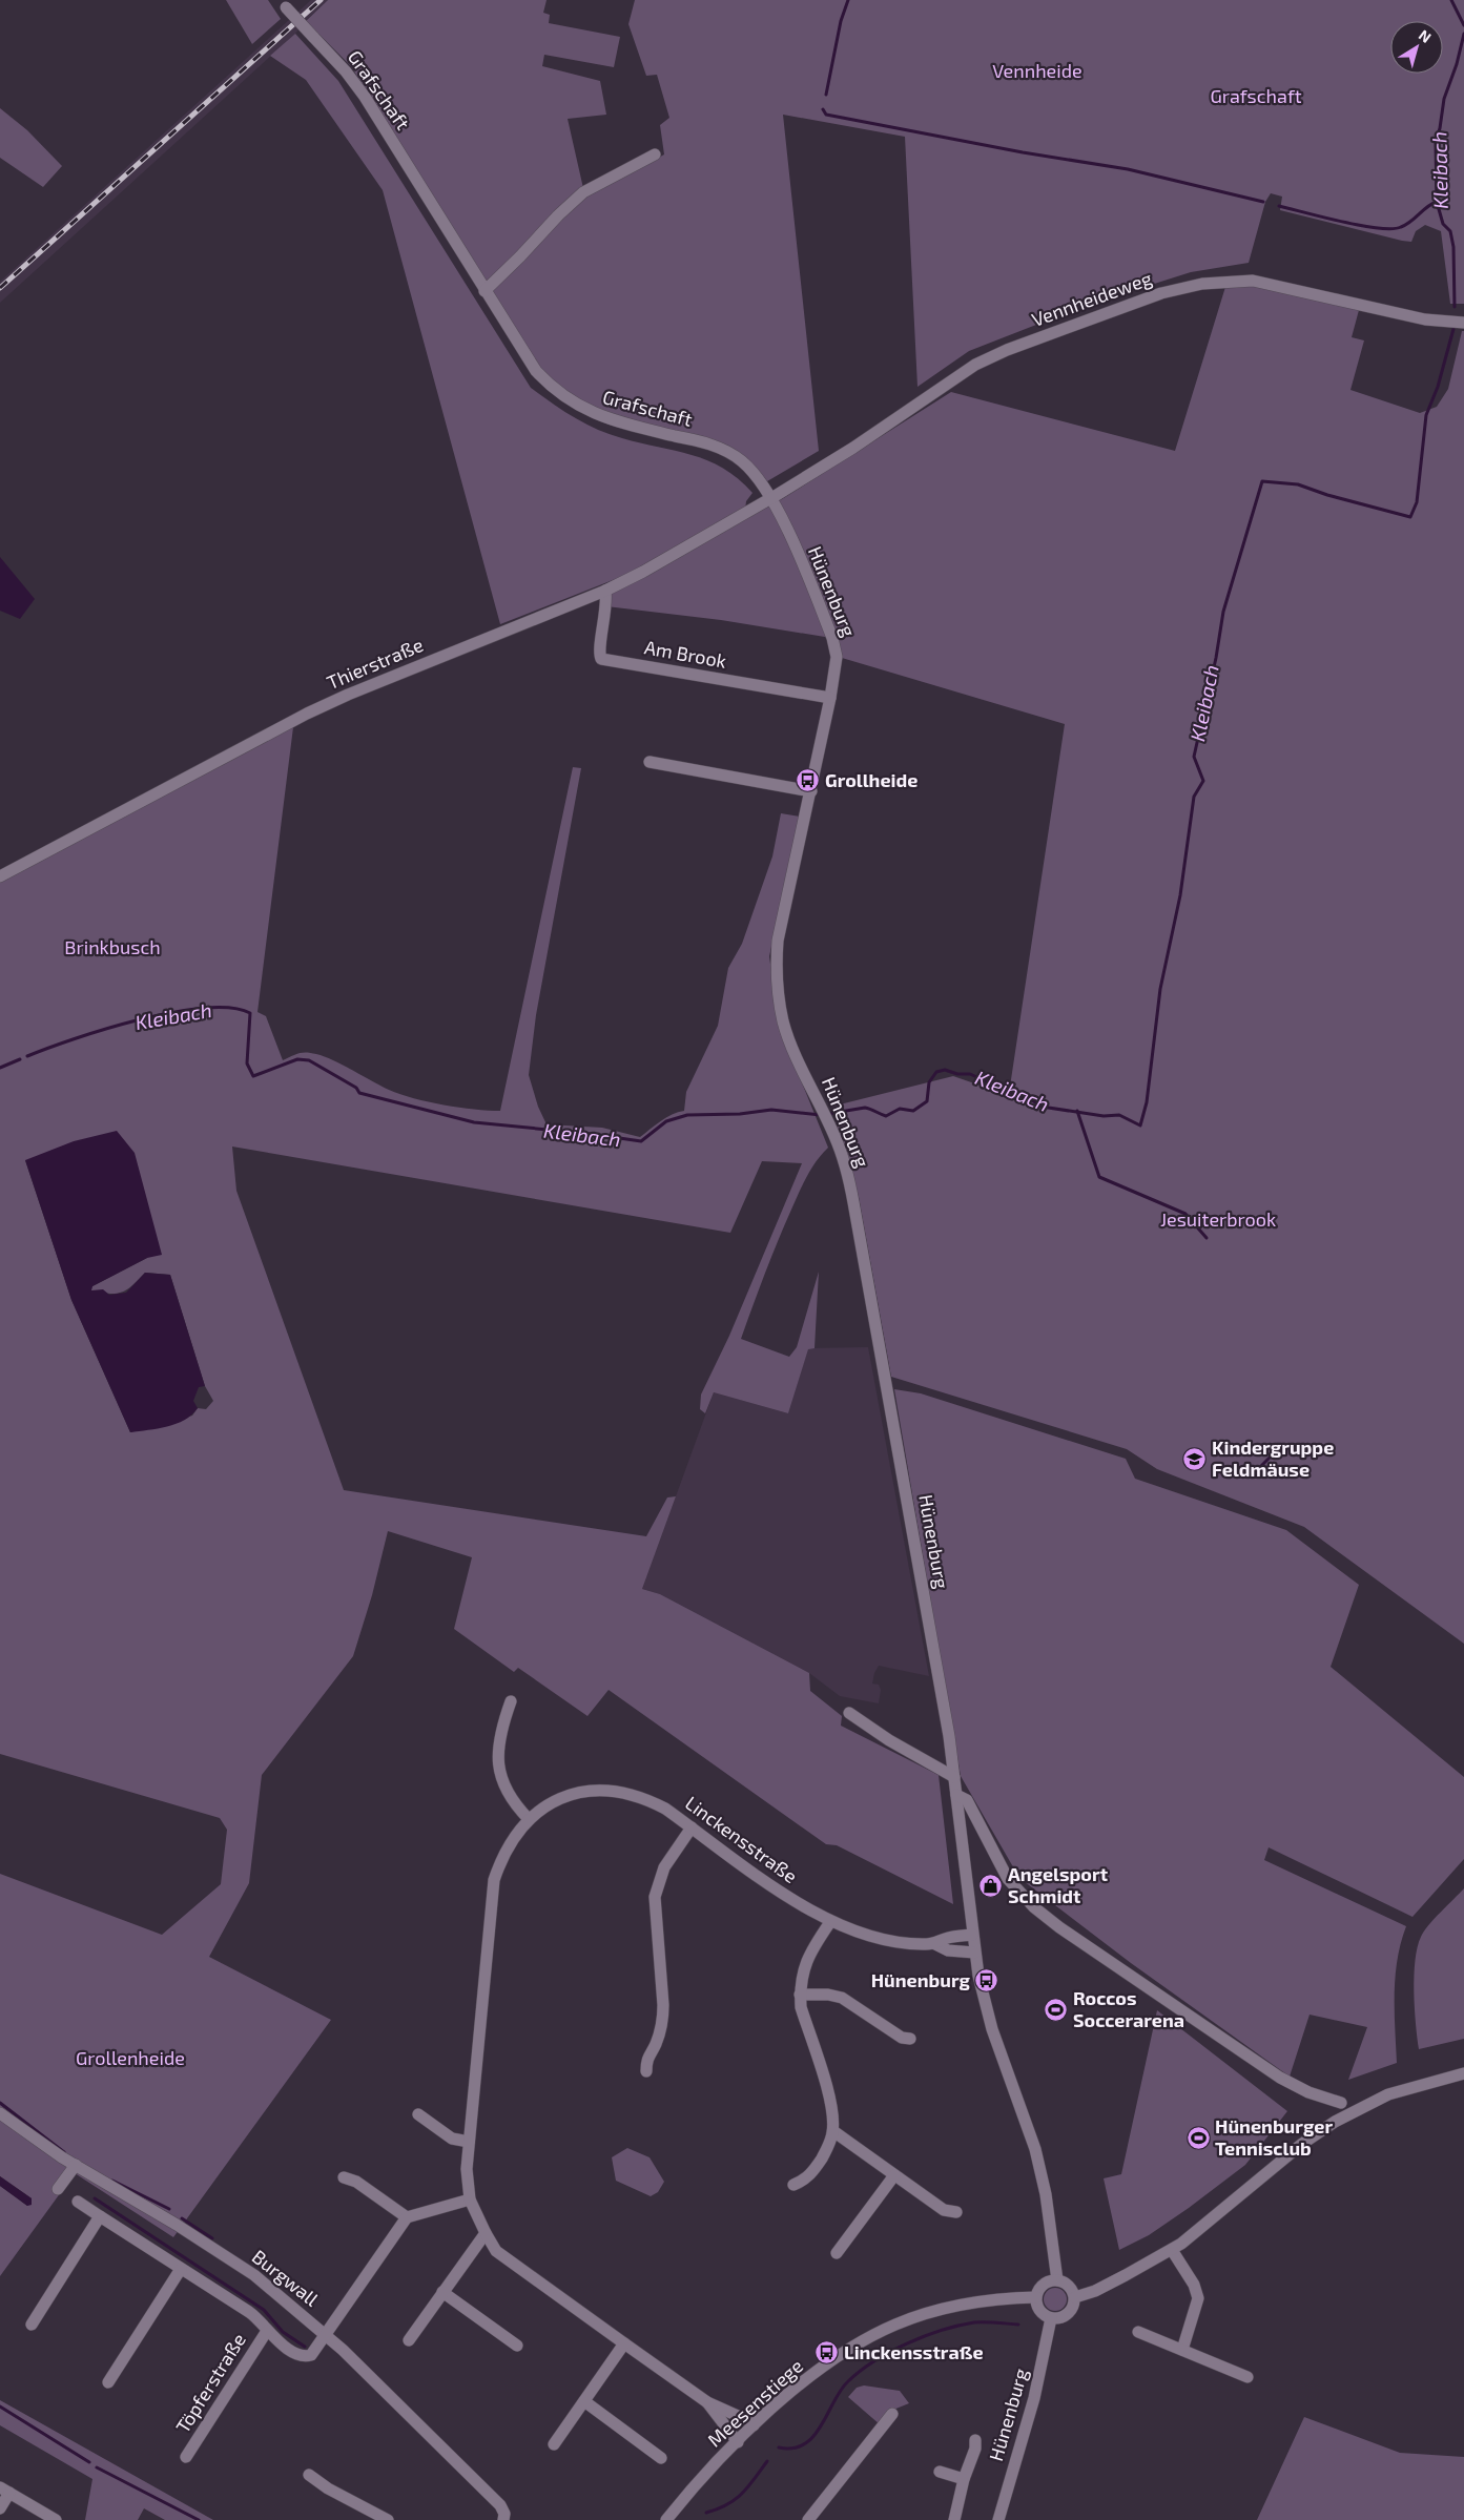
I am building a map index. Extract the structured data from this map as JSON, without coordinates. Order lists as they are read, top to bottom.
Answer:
{
  "streets": {
    "street": [
      "Grafschaft",
      "Vennheideweg",
      "Hünenburg",
      "Am Brook",
      "Thierstraße",
      "Linckensstraße",
      "Burgwall",
      "Töpferstraße",
      "Meesenstiege"
    ]
  },
  "crossings": [
    ["Grafschaft", "Vennheideweg"],
    ["Grafschaft", "Hünenburg"],
    ["Grafschaft", "Thierstraße"],
    ["Vennheideweg", "Hünenburg"],
    ["Vennheideweg", "Thierstraße"],
    ["Hünenburg", "Am Brook"],
    ["Hünenburg", "Thierstraße"],
    ["Hünenburg", "Linckensstraße"],
    ["Hünenburg", "Meesenstiege"],
    ["Am Brook", "Thierstraße"],
    ["Linckensstraße", "Meesenstiege"],
    ["Burgwall", "Töpferstraße"]
  ],
  "water": ["Kleibach"],
  "parks": [
    "Vennheide",
    "Grafschaft",
    "Brinkbusch",
    "Jesuiterbrook",
    "Grollenheide"
  ],
  "places": {
    "bus stop": ["Grollheide", "Hünenburg", "Linckensstraße"],
    "school or university": ["Kindergruppe Feldmäuse"],
    "shop": ["Angelsport Schmidt"],
    "sports": ["Roccos Soccerarena", "Hünenburger Tennisclub"]
  },
  "north": "top right"
}
